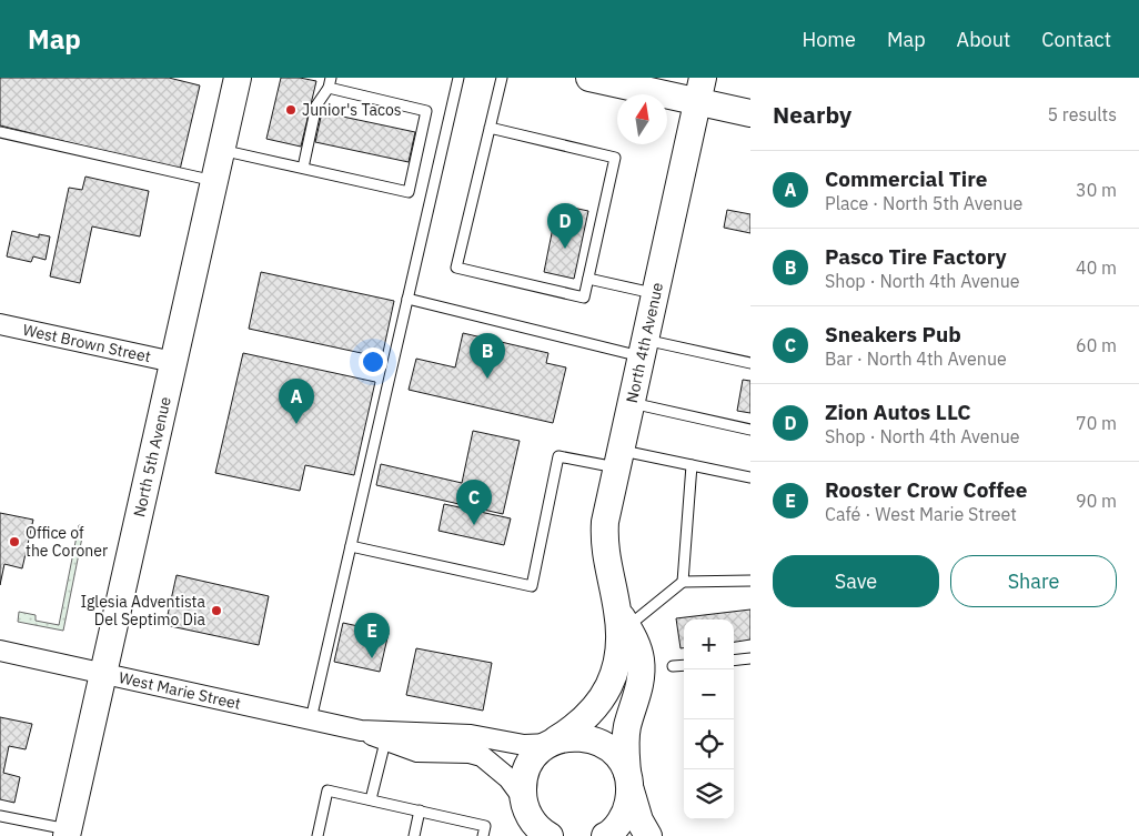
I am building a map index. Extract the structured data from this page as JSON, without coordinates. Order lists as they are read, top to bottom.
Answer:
{
  "streets": {
    "main road": ["North 4th Avenue", "North 5th Avenue"],
    "street": ["West Brown Street", "West Marie Street"]
  },
  "crossings": [
    ["West Brown Street", "North 5th Avenue"],
    ["North 4th Avenue", "West Marie Street"],
    ["North 5th Avenue", "West Marie Street"]
  ],
  "places": ["Junior's Tacos", "Office of the Coroner", "Iglesia Adventista Del Septimo Dia"],
  "north": "top",
  "page": {
    "header": "Map",
    "nav": [
      "Home",
      "Map",
      "About",
      "Contact"
    ],
    "heading": ["Nearby", "5 results"],
    "list": [
      {
        "mark": "A",
        "name": "Commercial Tire",
        "note": "Place · North 5th Avenue",
        "value": "30 m"
      },
      {
        "mark": "B",
        "name": "Pasco Tire Factory",
        "note": "Shop · North 4th Avenue",
        "value": "40 m"
      },
      {
        "mark": "C",
        "name": "Sneakers Pub",
        "note": "Bar · North 4th Avenue",
        "value": "60 m"
      },
      {
        "mark": "D",
        "name": "Zion Autos LLC",
        "note": "Shop · North 4th Avenue",
        "value": "70 m"
      },
      {
        "mark": "E",
        "name": "Rooster Crow Coffee",
        "note": "Café · West Marie Street",
        "value": "90 m"
      }
    ],
    "pins": [
      "D",
      "B",
      "A",
      "C",
      "E"
    ],
    "buttons": ["Save", "Share"],
    "map_buttons": ["+", "−"]
  }
}
